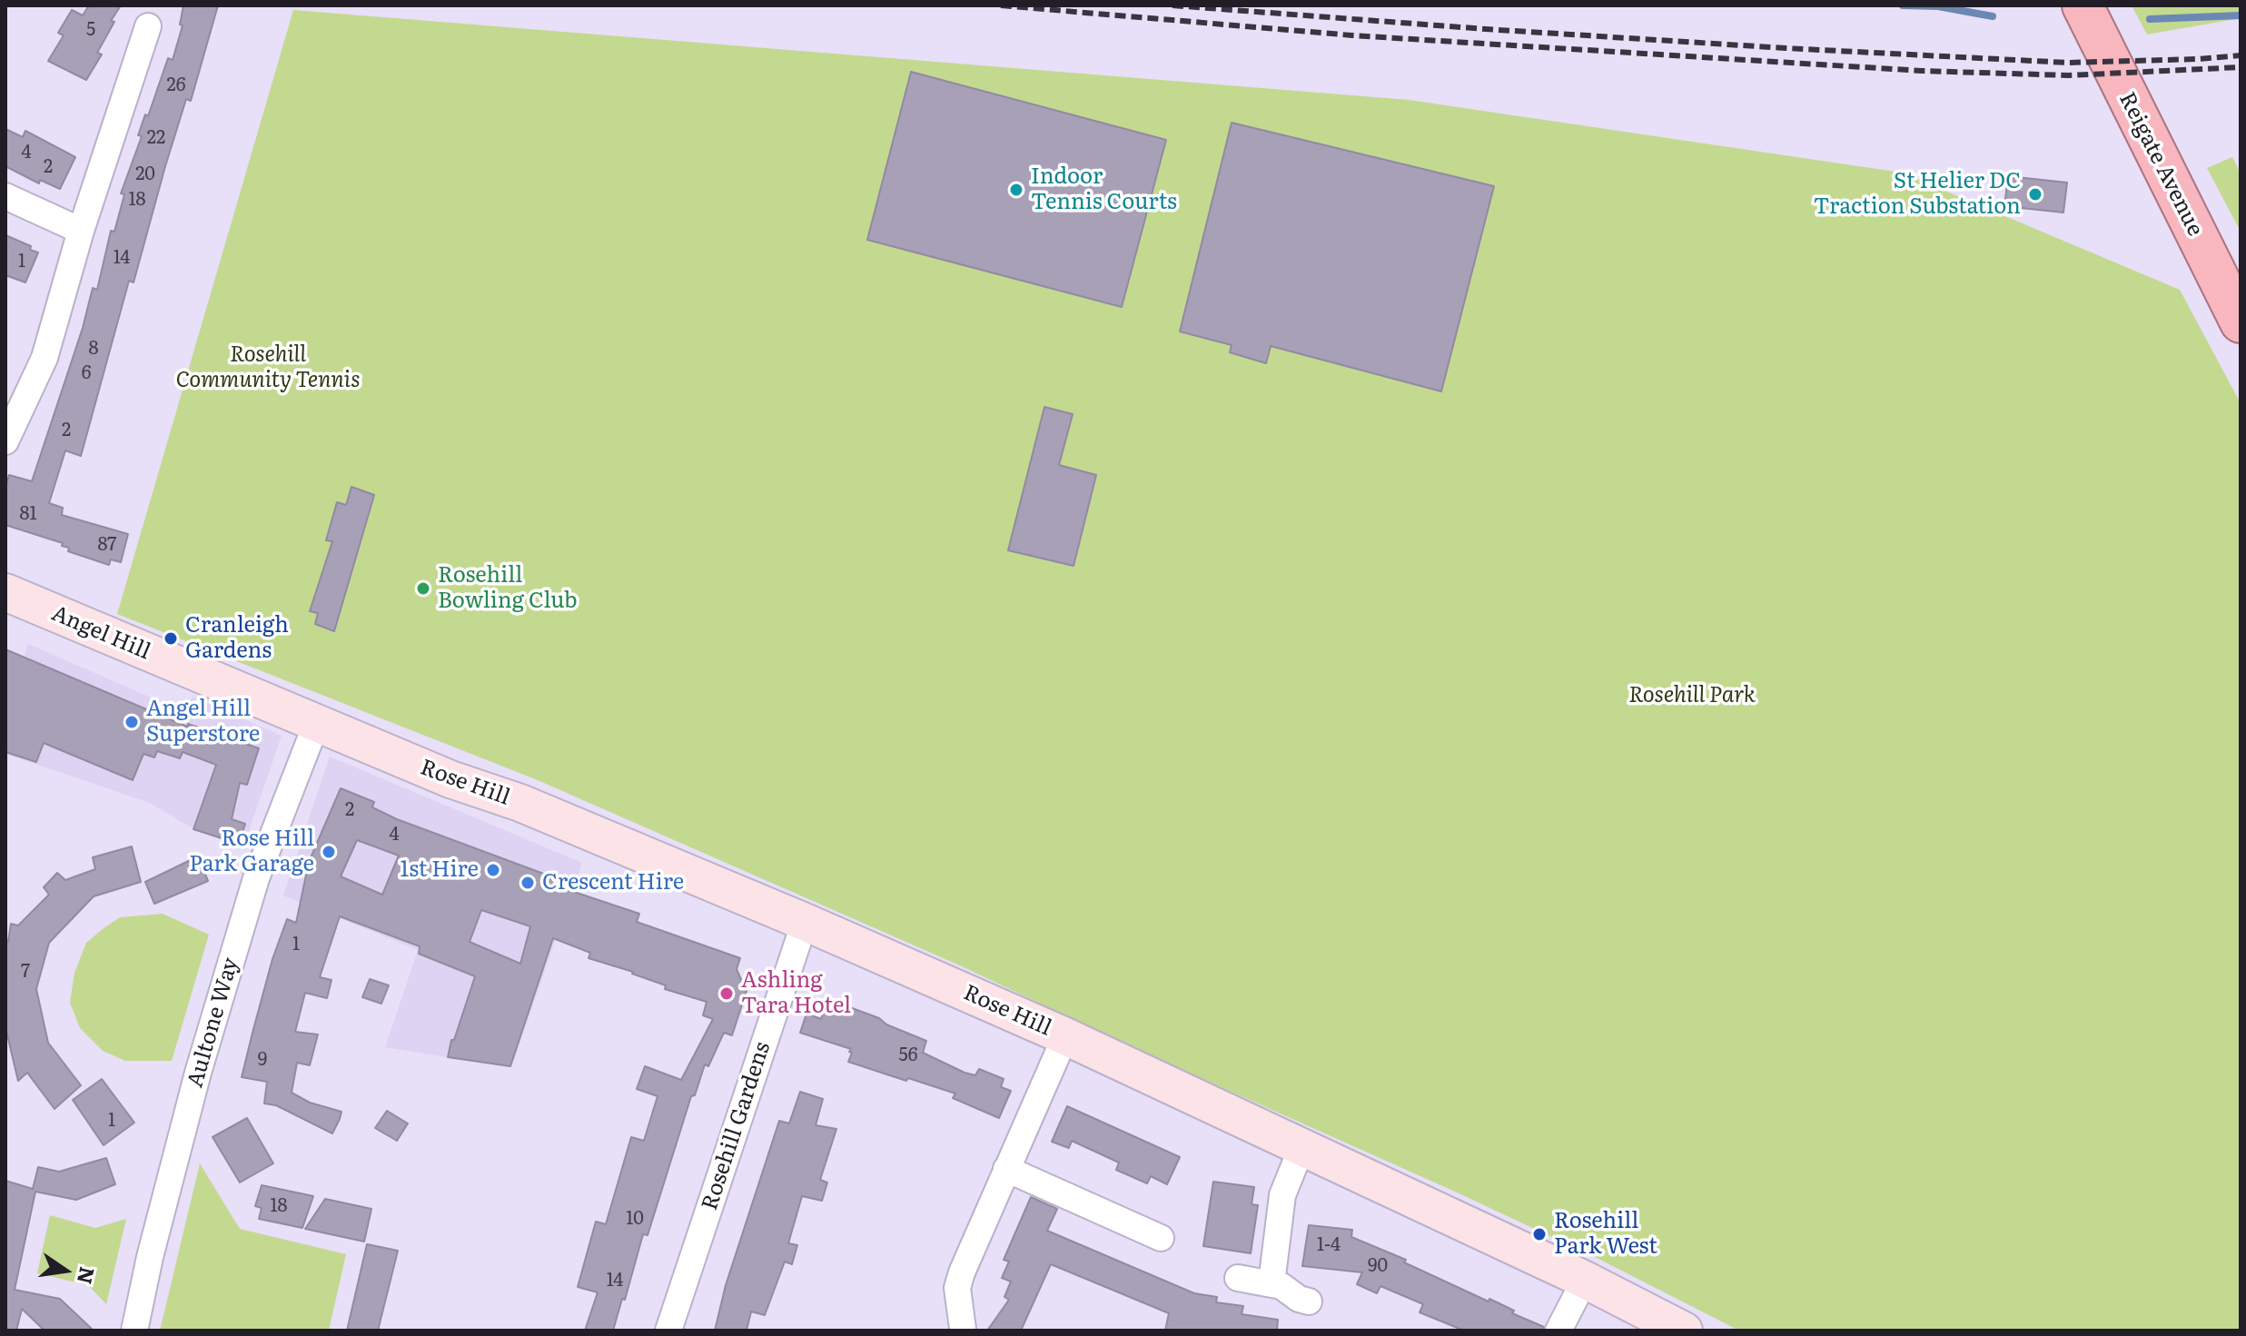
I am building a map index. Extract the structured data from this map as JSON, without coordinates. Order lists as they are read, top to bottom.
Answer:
{
  "streets": {
    "highway": ["Reigate Avenue"],
    "main road": ["Angel Hill", "Rose Hill"],
    "street": ["Aultone Way", "Rosehill Gardens"]
  },
  "crossings": [
    ["Angel Hill", "Rose Hill"],
    ["Angel Hill", "Aultone Way"],
    ["Rose Hill", "Aultone Way"],
    ["Rose Hill", "Rosehill Gardens"]
  ],
  "parks": ["Rosehill Community Tennis", "Rosehill Park"],
  "places": [
    "Indoor Tennis Courts",
    "St Helier DC Traction Substation",
    "Rosehill Bowling Club",
    "Cranleigh Gardens",
    "Angel Hill Superstore",
    "Rose Hill Park Garage",
    "1st Hire",
    "Crescent Hire",
    "Ashling Tara Hotel",
    "Rosehill Park West"
  ],
  "house_numbers": [
    "5",
    "26",
    "22",
    "4",
    "2",
    "20",
    "18",
    "14",
    "1",
    "8",
    "6",
    "2",
    "81",
    "87",
    "2",
    "4",
    "1",
    "7",
    "56",
    "9",
    "1",
    "18",
    "10",
    "1-4",
    "90",
    "14"
  ],
  "north": "right"
}
